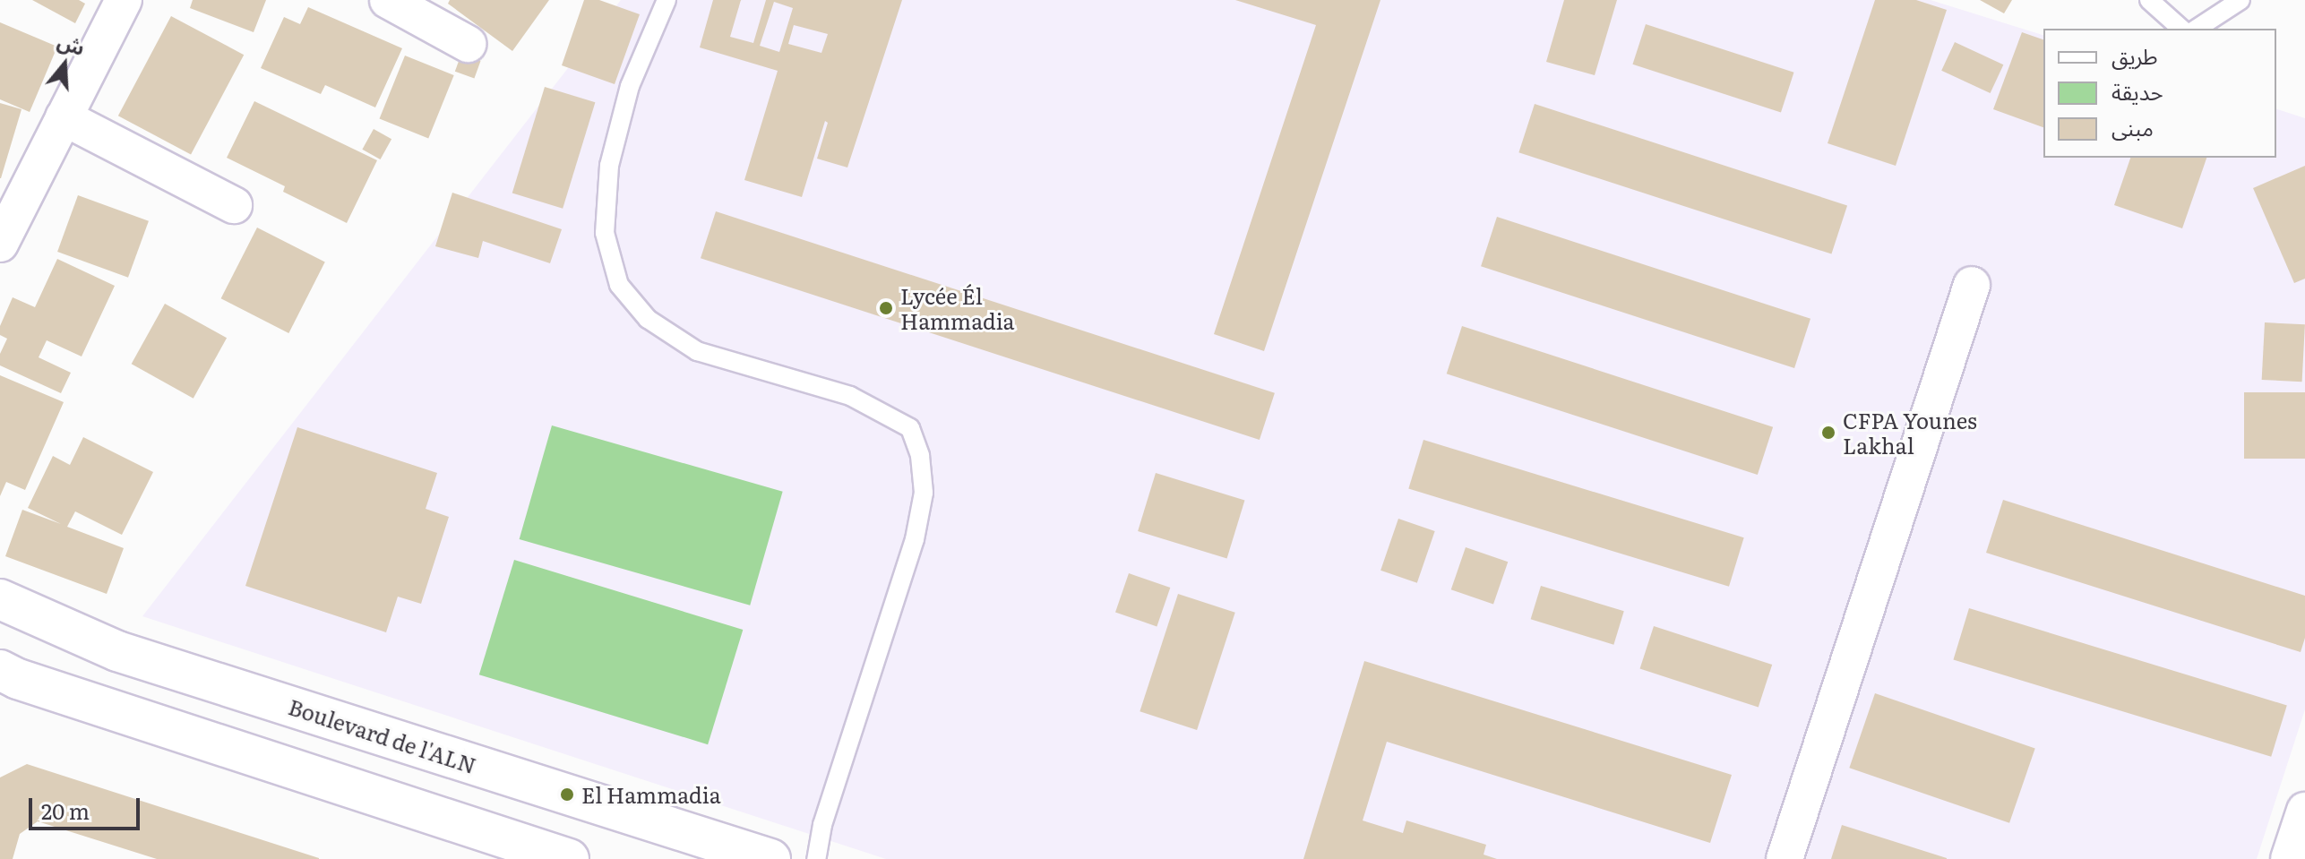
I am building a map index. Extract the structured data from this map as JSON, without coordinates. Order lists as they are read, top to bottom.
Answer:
{
  "streets": {
    "main road": ["Boulevard de l'ALN"]
  },
  "places": ["Lycée Él Hammadia", "CFPA Younes Lakhal", "El Hammadia"],
  "legend": ["طريق", "حديقة", "مبنى"],
  "scale_bar": "20 m",
  "north": "top"
}
